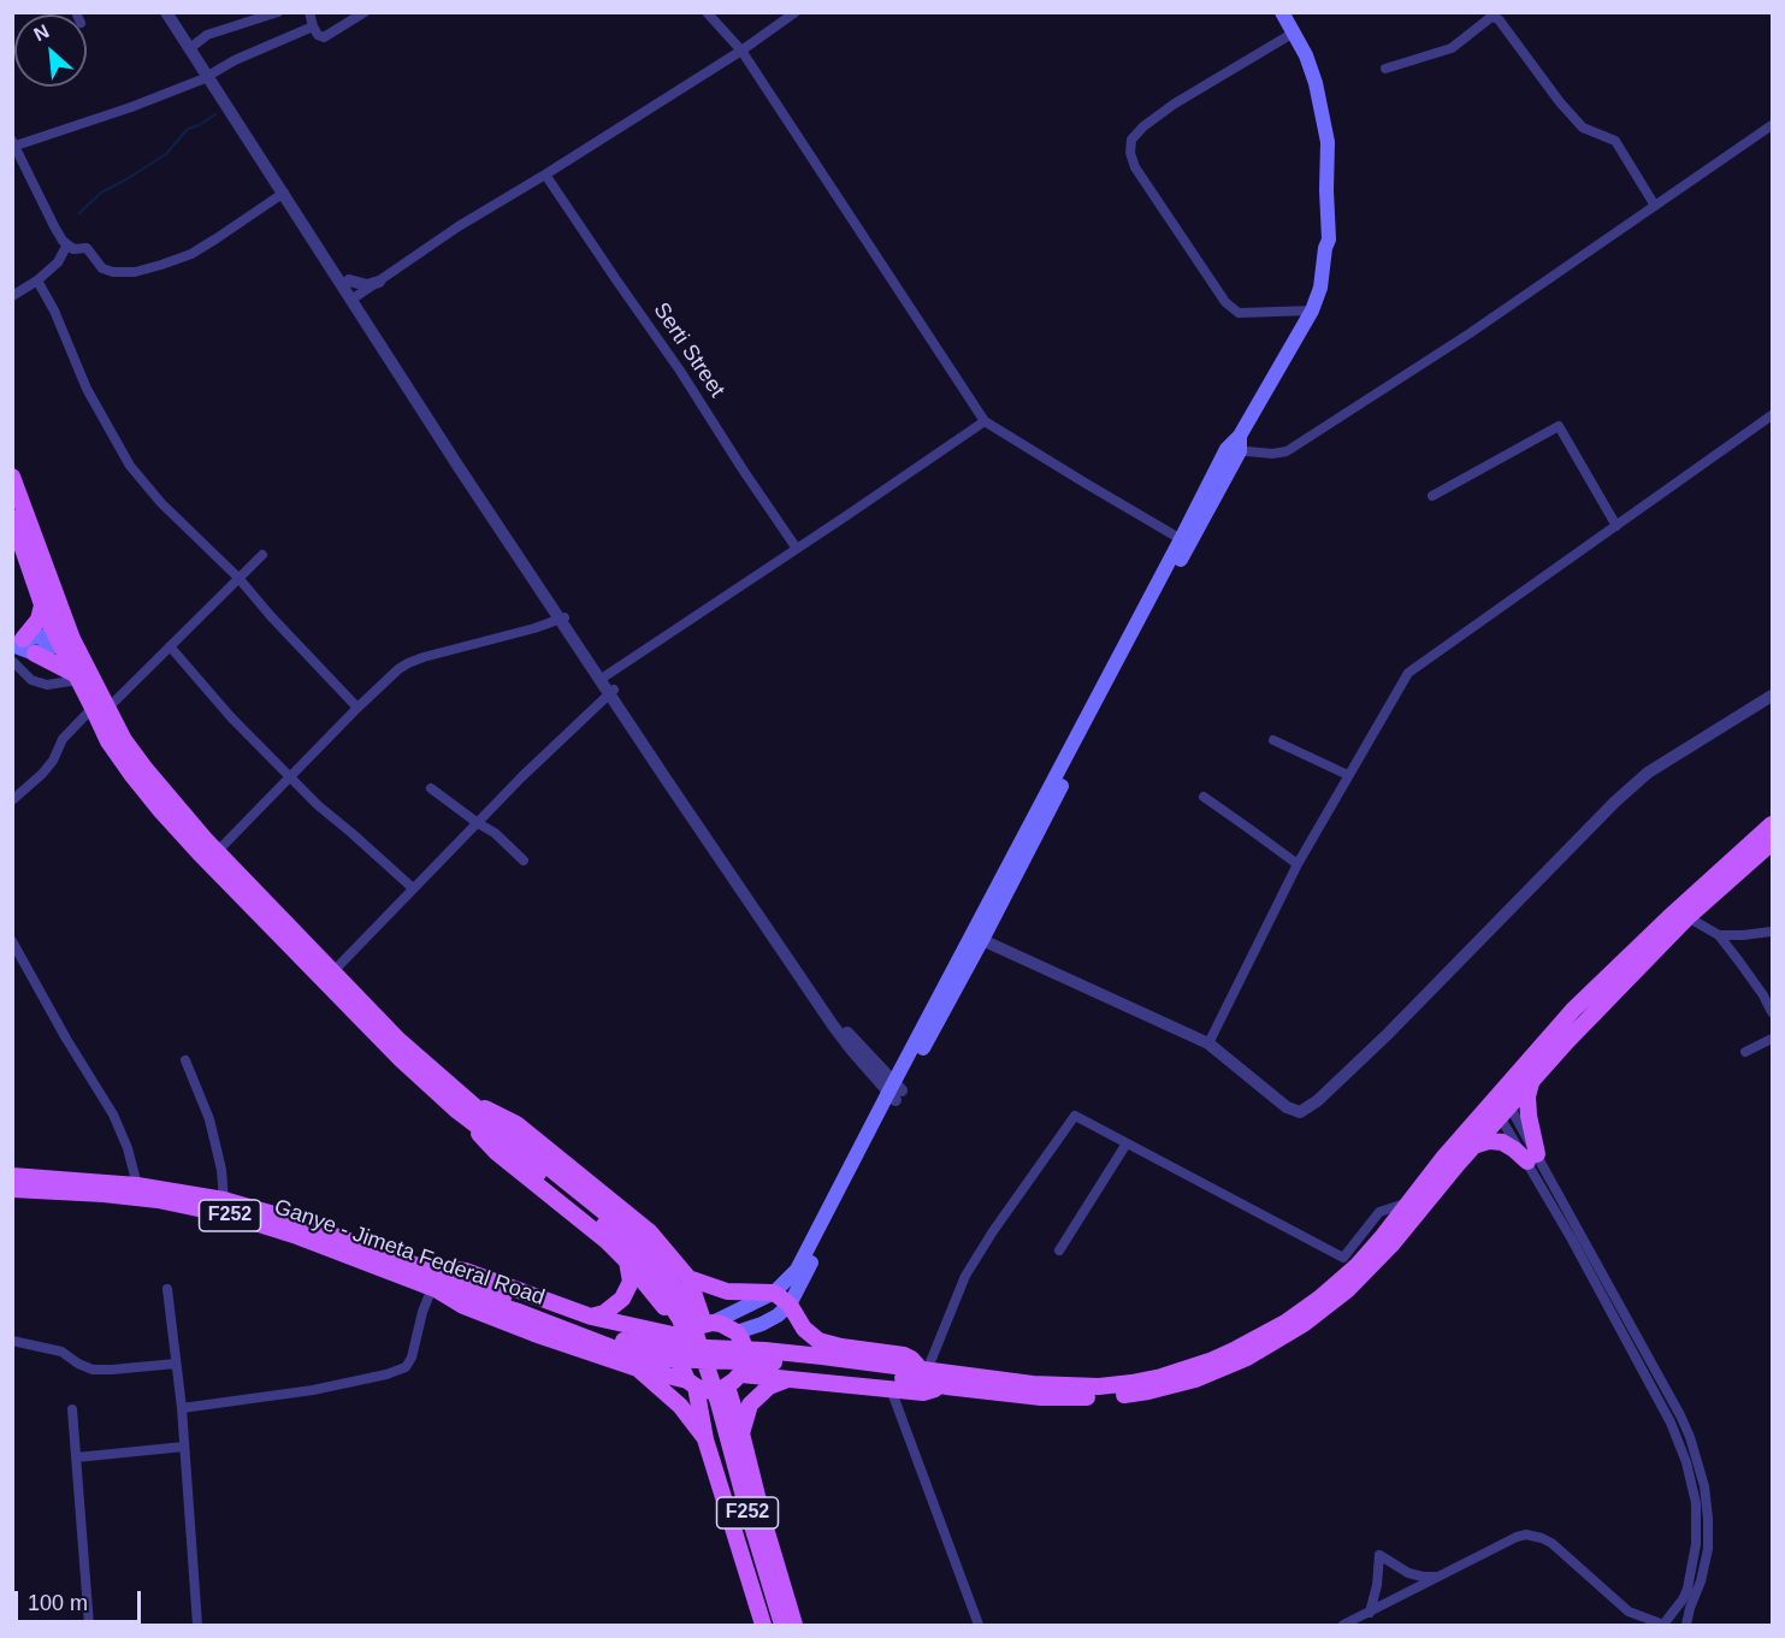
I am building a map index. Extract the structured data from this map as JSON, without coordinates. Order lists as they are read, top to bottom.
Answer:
{
  "streets": {
    "main road": ["F252", "Ganye - Jimeta Federal Road"],
    "street": ["Serti Street"]
  },
  "scale_bar": "100 m",
  "north": "top left"
}
